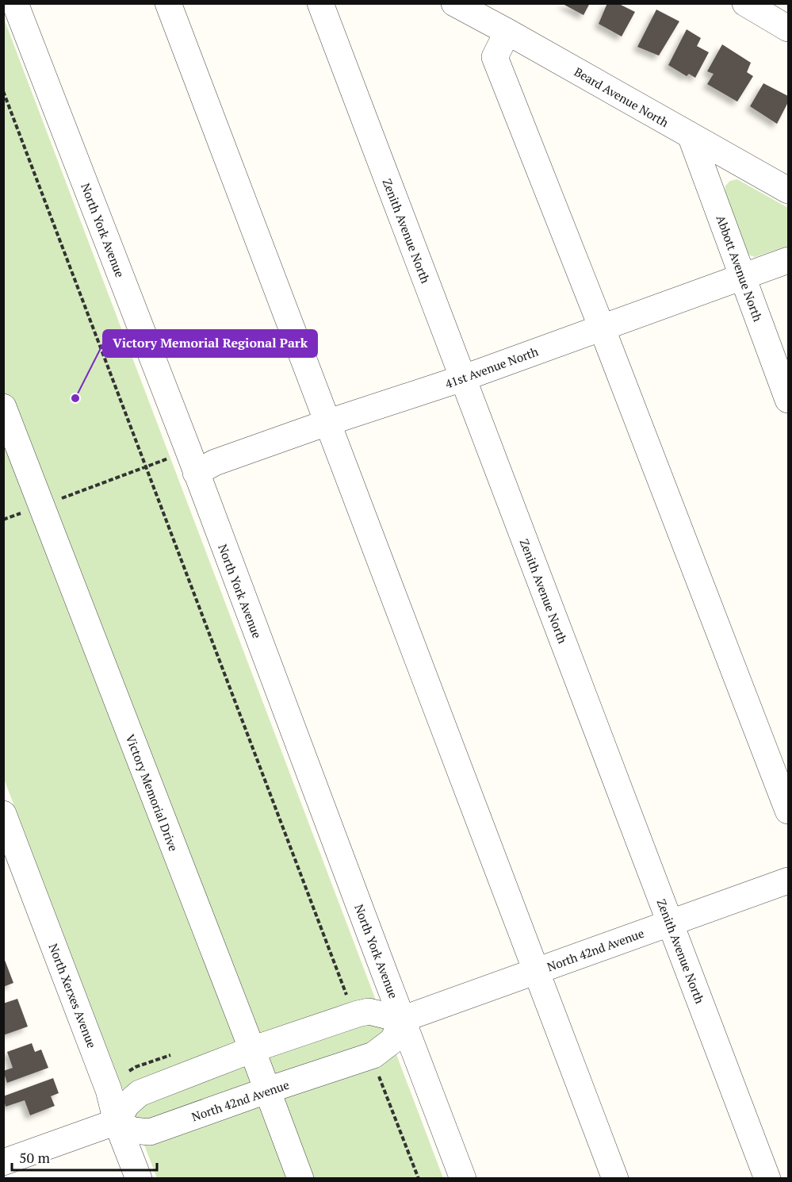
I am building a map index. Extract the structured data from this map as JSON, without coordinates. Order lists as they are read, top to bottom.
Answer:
{
  "streets": {
    "street": [
      "Beard Avenue North",
      "North York Avenue",
      "Zenith Avenue North",
      "Abbott Avenue North",
      "41st Avenue North",
      "Victory Memorial Drive",
      "North 42nd Avenue",
      "North Xerxes Avenue"
    ]
  },
  "crossings": [
    ["Beard Avenue North", "Abbott Avenue North"],
    ["North York Avenue", "41st Avenue North"],
    ["North York Avenue", "North 42nd Avenue"],
    ["Zenith Avenue North", "41st Avenue North"],
    ["Zenith Avenue North", "North 42nd Avenue"],
    ["Abbott Avenue North", "41st Avenue North"],
    ["Victory Memorial Drive", "North 42nd Avenue"],
    ["North 42nd Avenue", "North Xerxes Avenue"]
  ],
  "places": ["Victory Memorial Regional Park"],
  "scale_bar": "50 m"
}
